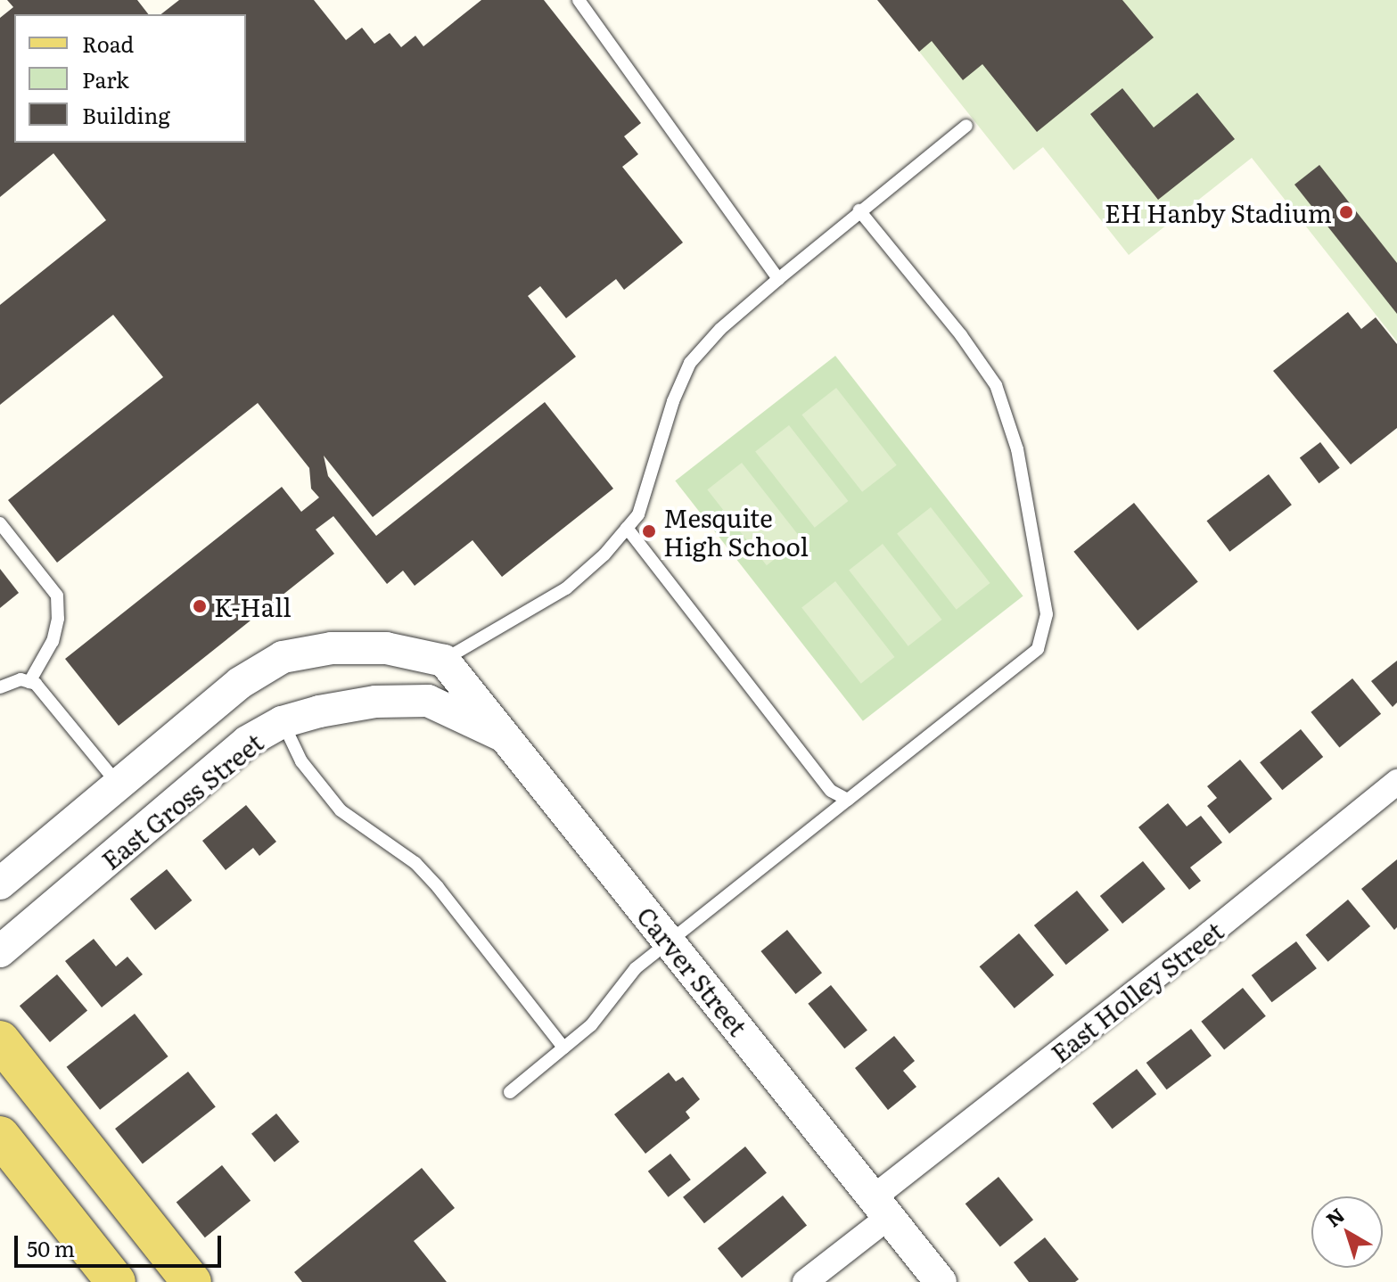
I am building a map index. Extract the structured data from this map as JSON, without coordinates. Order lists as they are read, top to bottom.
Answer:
{
  "streets": {
    "street": ["East Gross Street", "Carver Street", "East Holley Street"]
  },
  "crossings": [
    ["East Gross Street", "Carver Street"],
    ["Carver Street", "East Holley Street"]
  ],
  "places": ["EH Hanby Stadium", "Mesquite High School", "K-Hall"],
  "legend": ["Road", "Park", "Building"],
  "scale_bar": "50 m",
  "north": "top left"
}
